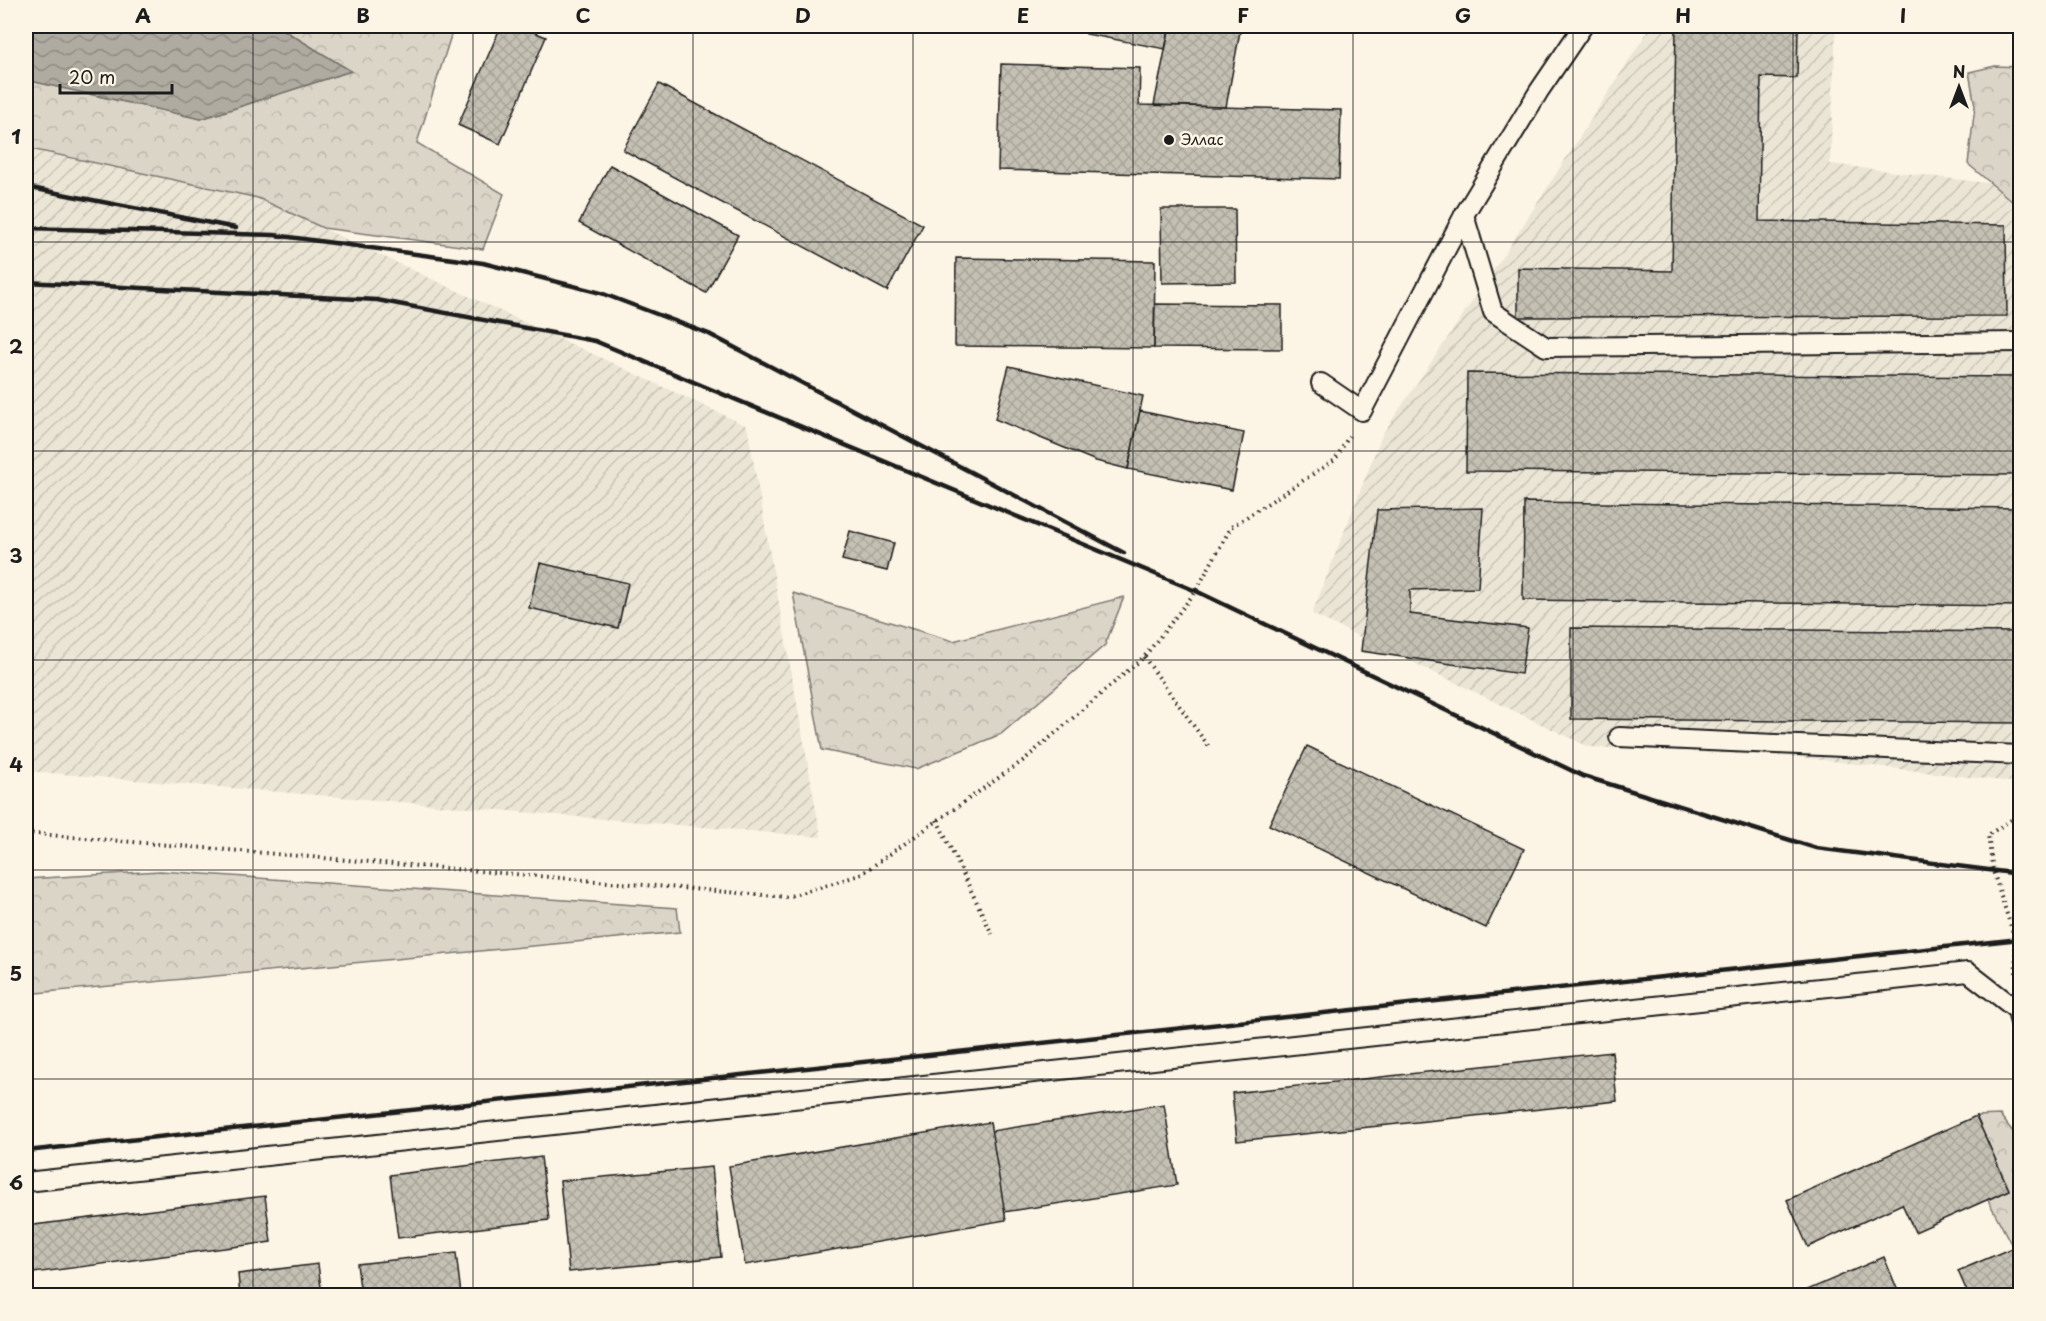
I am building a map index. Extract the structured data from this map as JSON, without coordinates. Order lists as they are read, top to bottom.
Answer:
{
  "places": ["Эллас"],
  "scale_bar": "20 m",
  "north": "top",
  "grid": {
    "columns": [
      "A",
      "B",
      "C",
      "D",
      "E",
      "F",
      "G",
      "H",
      "I"
    ],
    "rows": [
      "1",
      "2",
      "3",
      "4",
      "5",
      "6"
    ]
  }
}
